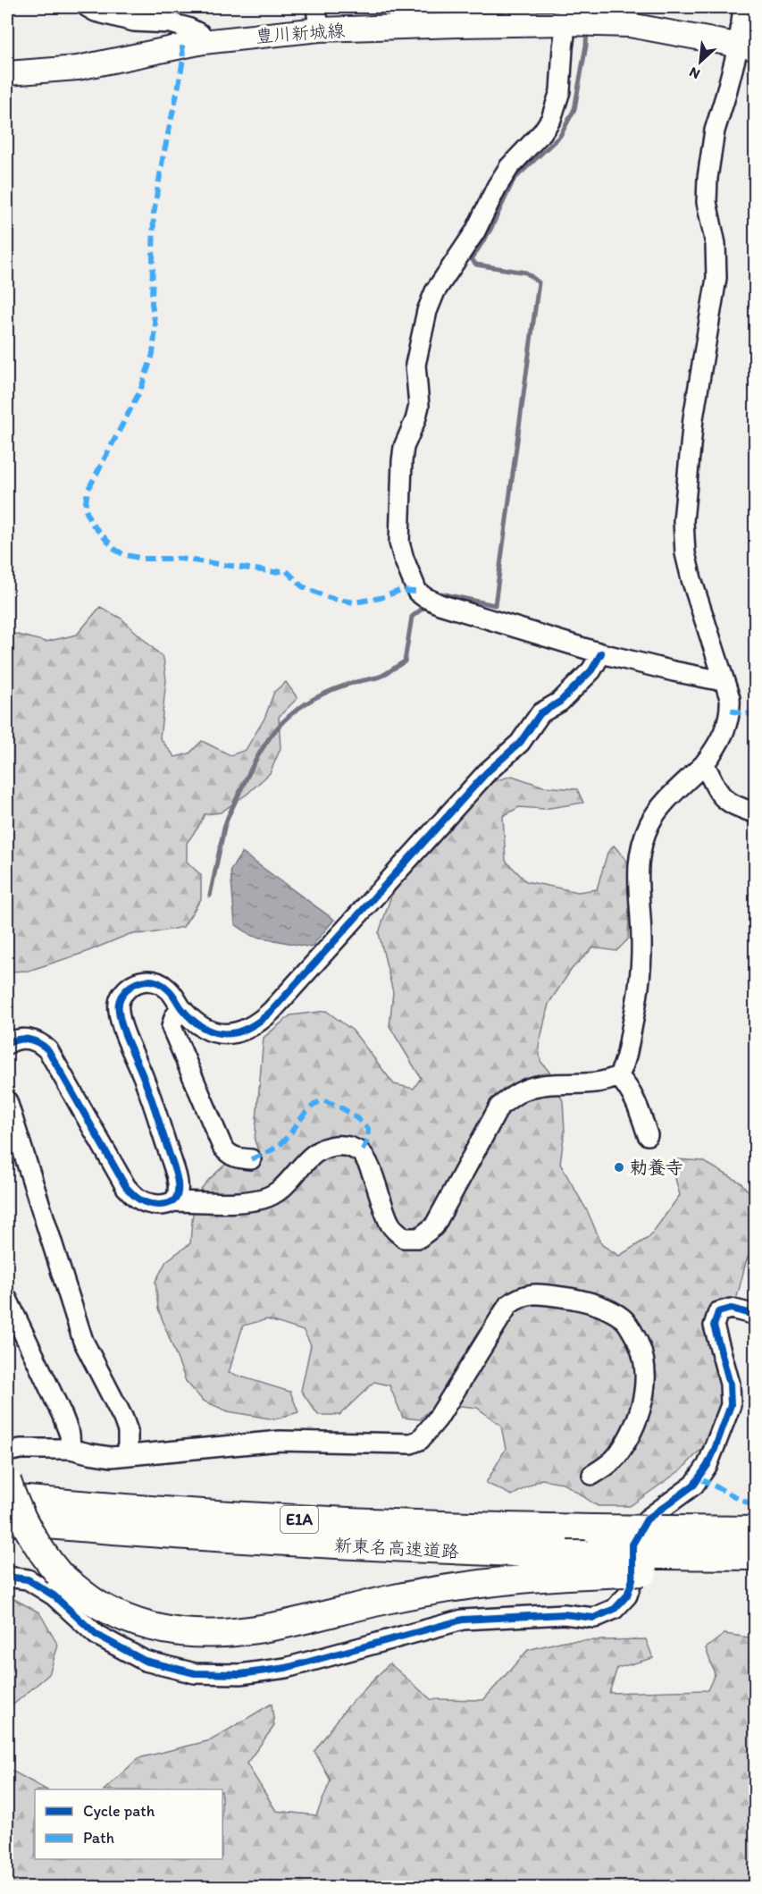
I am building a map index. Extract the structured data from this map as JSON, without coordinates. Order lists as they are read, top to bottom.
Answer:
{
  "streets": {
    "highway": ["E1A", "新東名高速道路"],
    "main road": ["豊川新城線"]
  },
  "places": ["勅養寺"],
  "legend": ["Cycle path", "Path"],
  "north": "bottom left"
}
